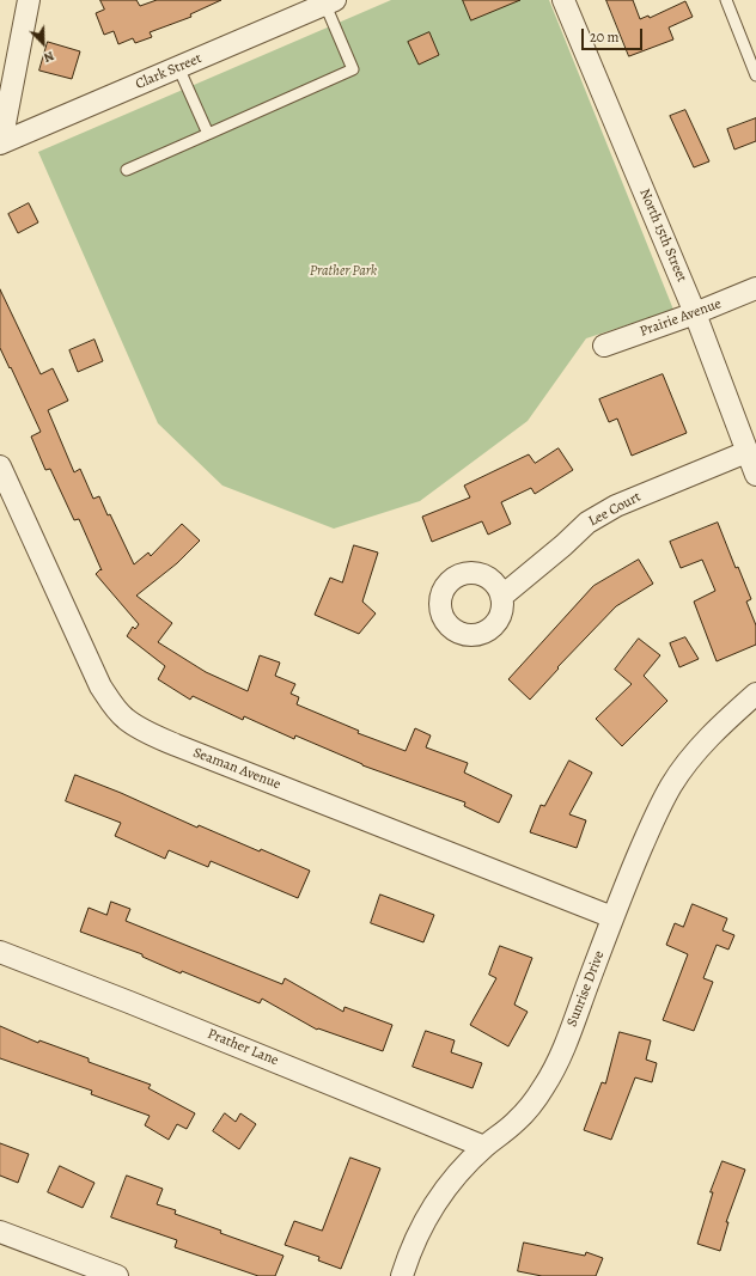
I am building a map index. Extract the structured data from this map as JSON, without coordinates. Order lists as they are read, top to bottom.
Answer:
{
  "streets": {
    "street": [
      "Clark Street",
      "North 15th Street",
      "Prairie Avenue",
      "Lee Court",
      "Seaman Avenue",
      "Sunrise Drive",
      "Prather Lane"
    ]
  },
  "crossings": [
    ["North 15th Street", "Prairie Avenue"],
    ["North 15th Street", "Lee Court"],
    ["Seaman Avenue", "Sunrise Drive"],
    ["Sunrise Drive", "Prather Lane"]
  ],
  "parks": ["Prather Park"],
  "scale_bar": "20 m",
  "north": "bottom right"
}
